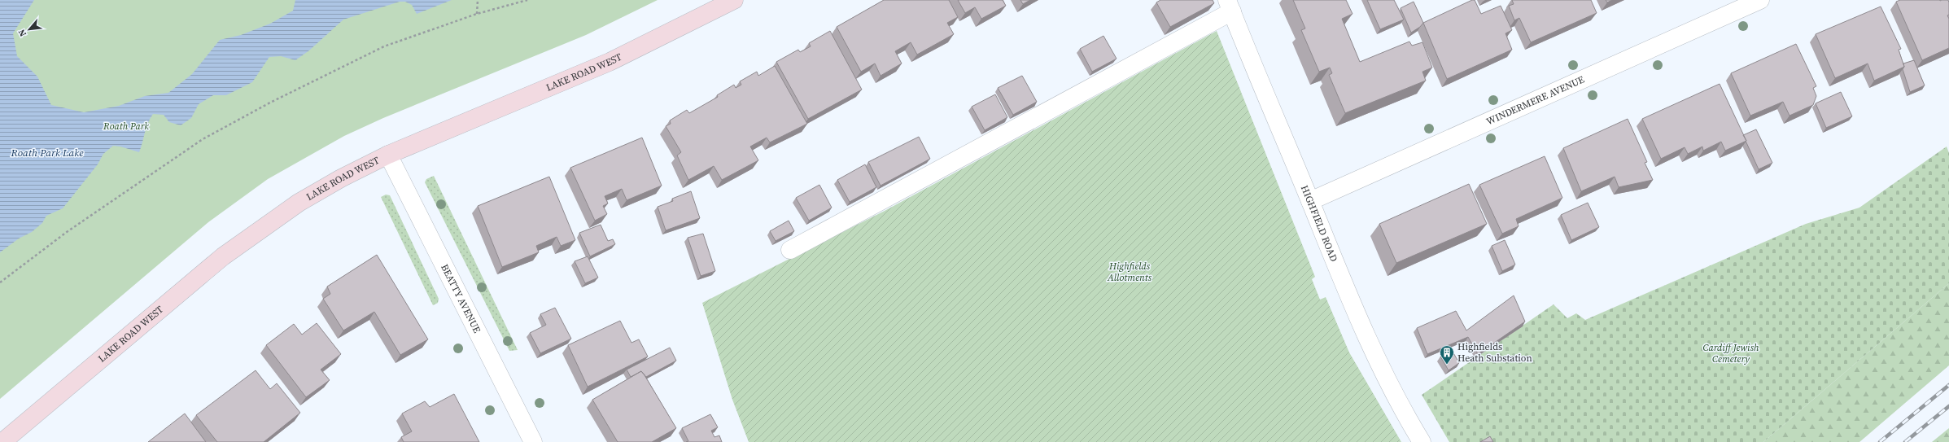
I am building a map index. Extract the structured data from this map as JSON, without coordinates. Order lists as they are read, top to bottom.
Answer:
{
  "streets": {
    "street": [
      "LAKE ROAD WEST",
      "WINDERMERE AVENUE",
      "HIGHFIELD ROAD",
      "BEATTY AVENUE"
    ]
  },
  "crossings": [
    ["LAKE ROAD WEST", "BEATTY AVENUE"],
    ["WINDERMERE AVENUE", "HIGHFIELD ROAD"]
  ],
  "water": ["Roath Park Lake"],
  "parks": ["Roath Park", "Highfields Allotments", "Cardiff Jewish Cemetery"],
  "places": {
    "building": ["Highfields Heath Substation"]
  },
  "north": "bottom left"
}
